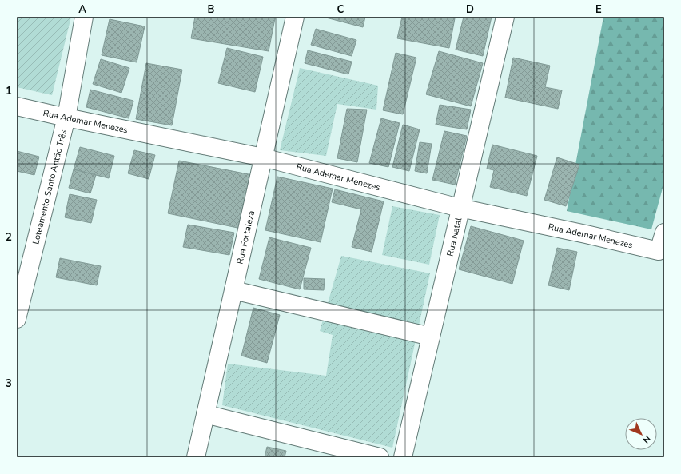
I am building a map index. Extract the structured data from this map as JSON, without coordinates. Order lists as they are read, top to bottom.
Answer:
{
  "streets": {
    "street": [
      "Rua Ademar Menezes",
      "Loteamento Santo Antão Três",
      "Rua Fortaleza",
      "Rua Natal"
    ]
  },
  "crossings": [
    ["Rua Ademar Menezes", "Loteamento Santo Antão Três"],
    ["Rua Ademar Menezes", "Rua Fortaleza"],
    ["Rua Ademar Menezes", "Rua Natal"]
  ],
  "north": "bottom right",
  "grid": {
    "columns": [
      "A",
      "B",
      "C",
      "D",
      "E"
    ],
    "rows": ["1", "2", "3"]
  }
}
